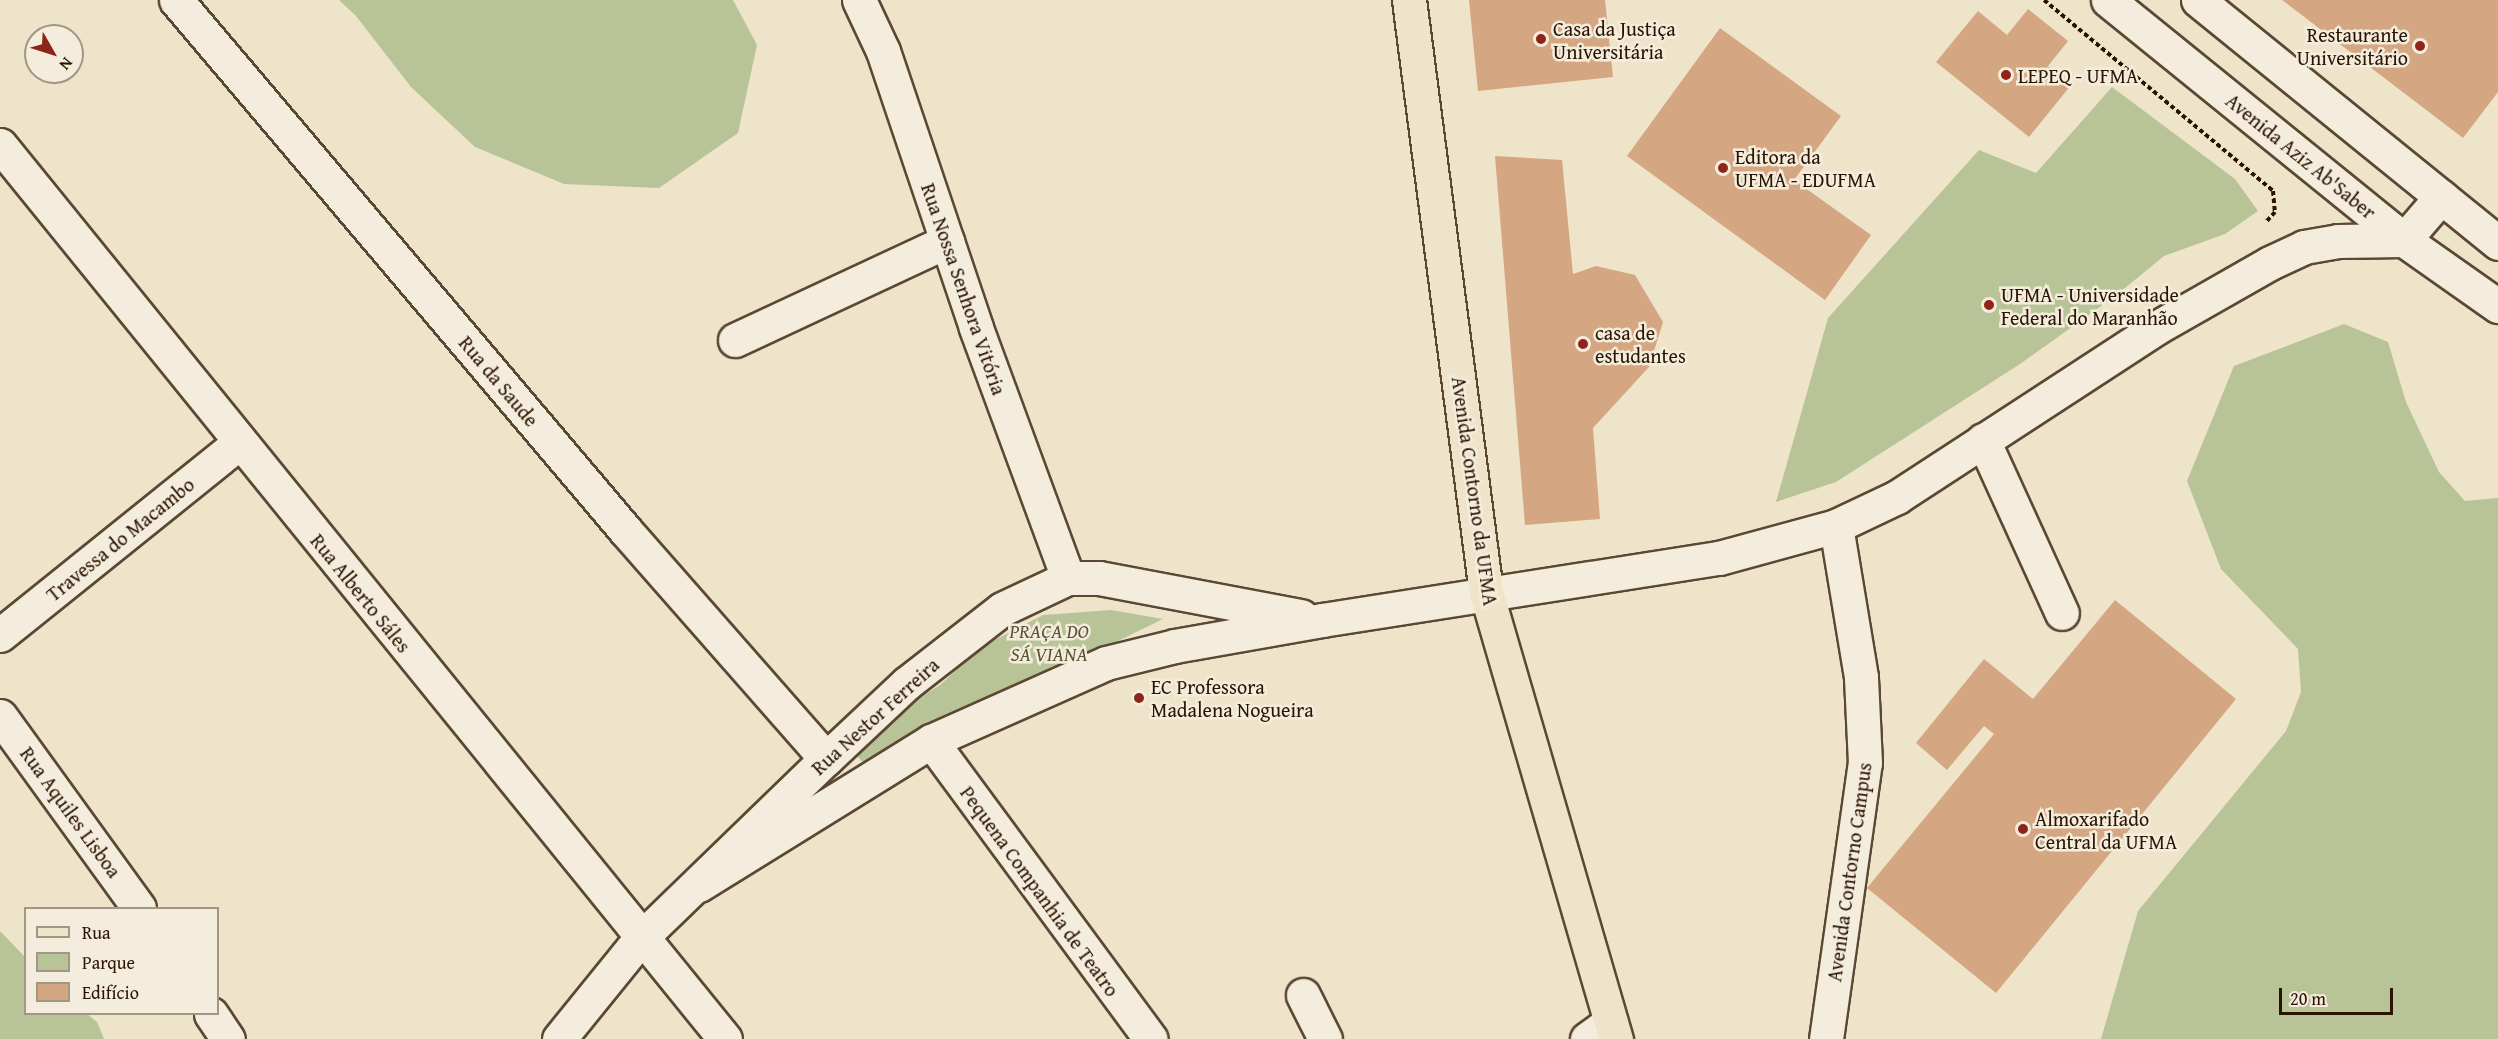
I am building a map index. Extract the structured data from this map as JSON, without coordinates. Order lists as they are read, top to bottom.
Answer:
{
  "streets": {
    "main road": ["Avenida Contorno da UFMA"],
    "street": [
      "Avenida Aziz Ab'Saber",
      "Rua Nossa Senhora Vitória",
      "Rua da Saude",
      "Travessa do Macambo",
      "Rua Alberto Sáles",
      "Rua Nestor Ferreira",
      "Rua Aquiles Lisboa",
      "Avenida Contorno Campus",
      "Pequena Companhia de Teatro"
    ]
  },
  "crossings": [
    ["Avenida Aziz Ab'Saber", "Rua Nestor Ferreira"],
    ["Rua Nossa Senhora Vitória", "Rua Nestor Ferreira"],
    ["Rua da Saude", "Rua Nestor Ferreira"],
    ["Avenida Contorno da UFMA", "Rua Nestor Ferreira"],
    ["Travessa do Macambo", "Rua Alberto Sáles"],
    ["Rua Alberto Sáles", "Rua Nestor Ferreira"],
    ["Rua Nestor Ferreira", "Avenida Contorno Campus"],
    ["Rua Nestor Ferreira", "Pequena Companhia de Teatro"]
  ],
  "parks": ["PRAÇA DO SÁ VIANA"],
  "places": [
    "Casa da Justiça Universitária",
    "Restaurante Universitário",
    "LEPEQ - UFMA",
    "Editora da UFMA - EDUFMA",
    "UFMA - Universidade Federal do Maranhão",
    "casa de estudantes",
    "EC Professora Madalena Nogueira",
    "Almoxarifado Central da UFMA"
  ],
  "legend": ["Rua", "Parque", "Edifício"],
  "scale_bar": "20 m",
  "north": "bottom right"
}
